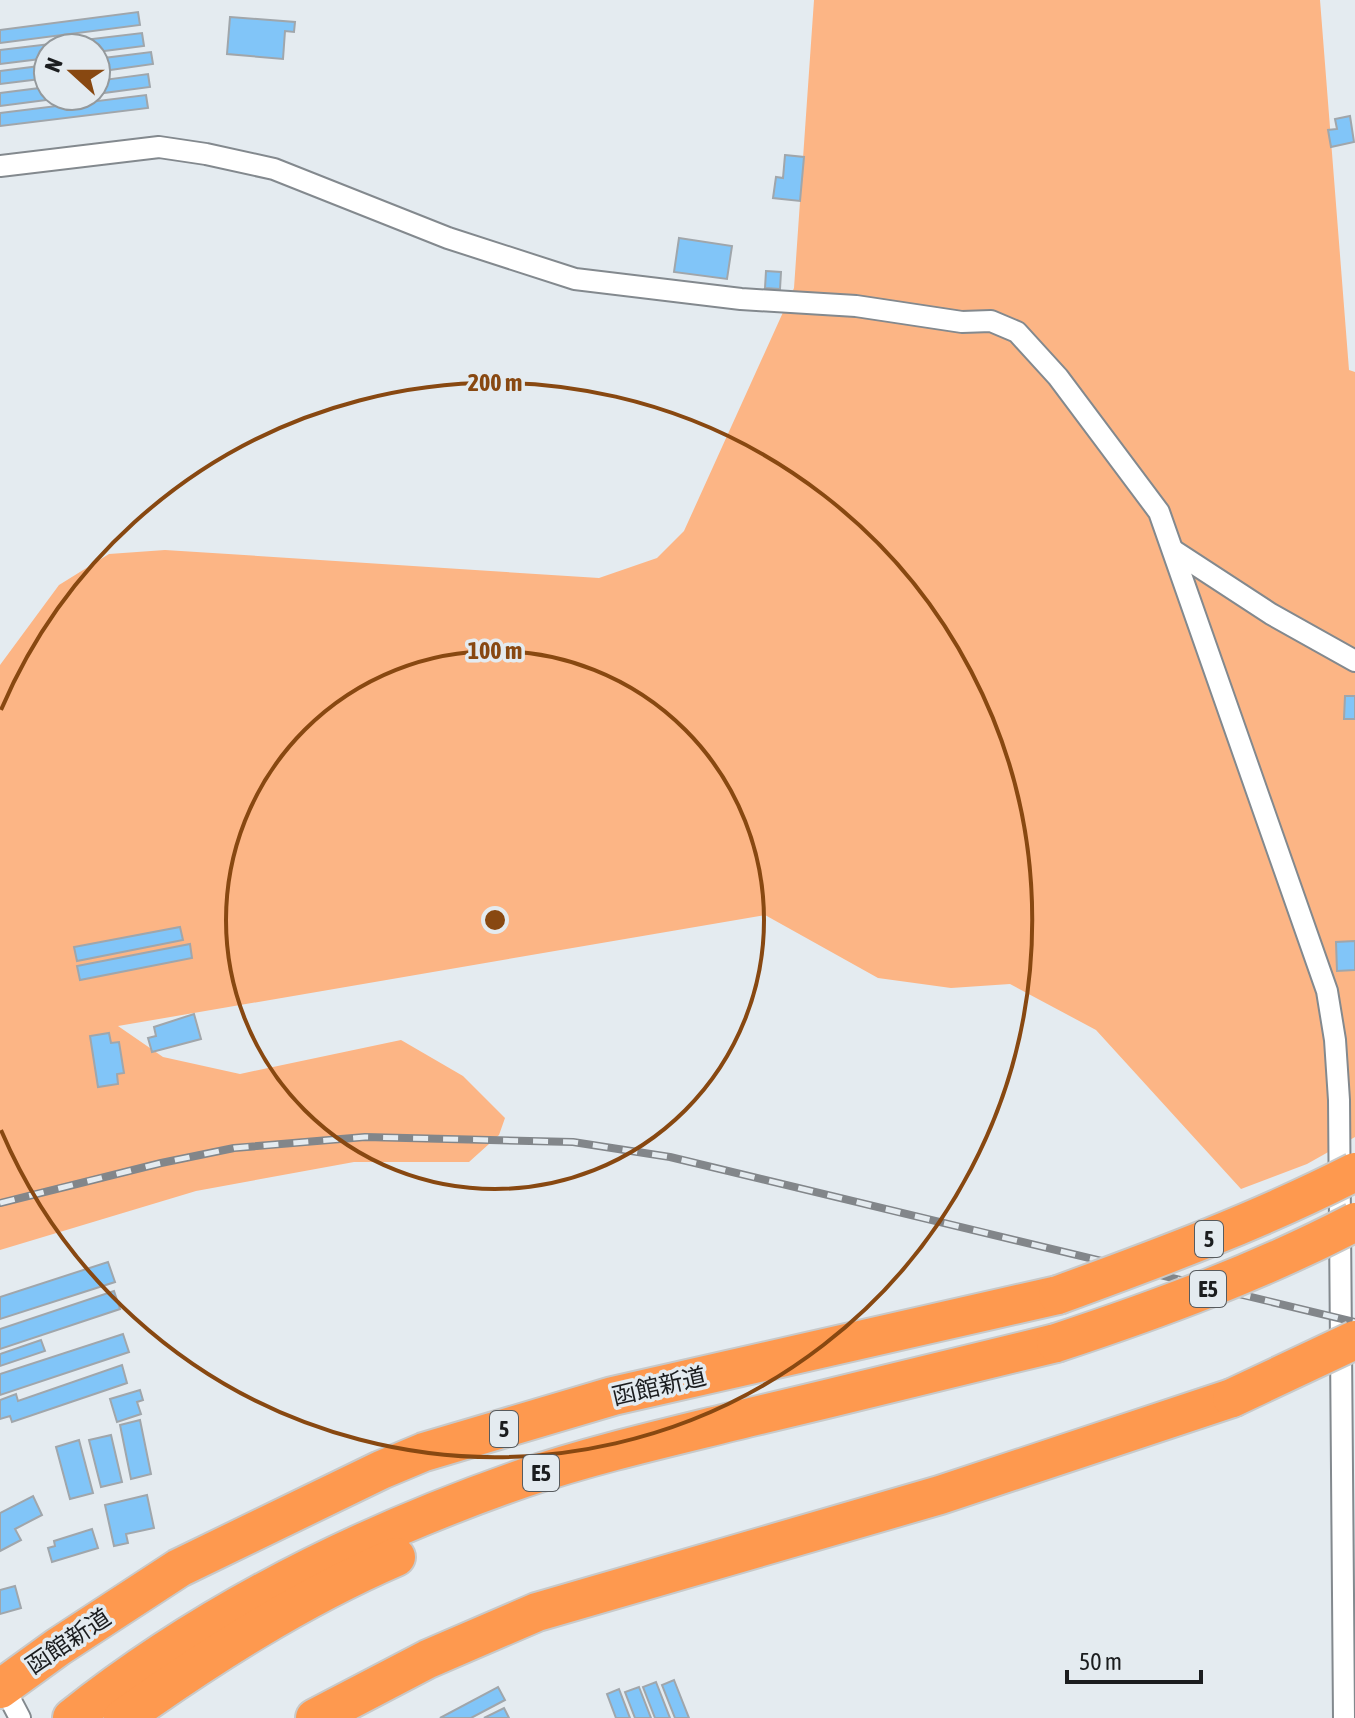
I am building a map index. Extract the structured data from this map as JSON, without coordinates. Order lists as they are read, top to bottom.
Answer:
{
  "streets": {
    "highway": ["5", "E5", "函館新道"]
  },
  "scale_bar": "50 m",
  "north": "left",
  "rings": ["200 m", "100 m"]
}
